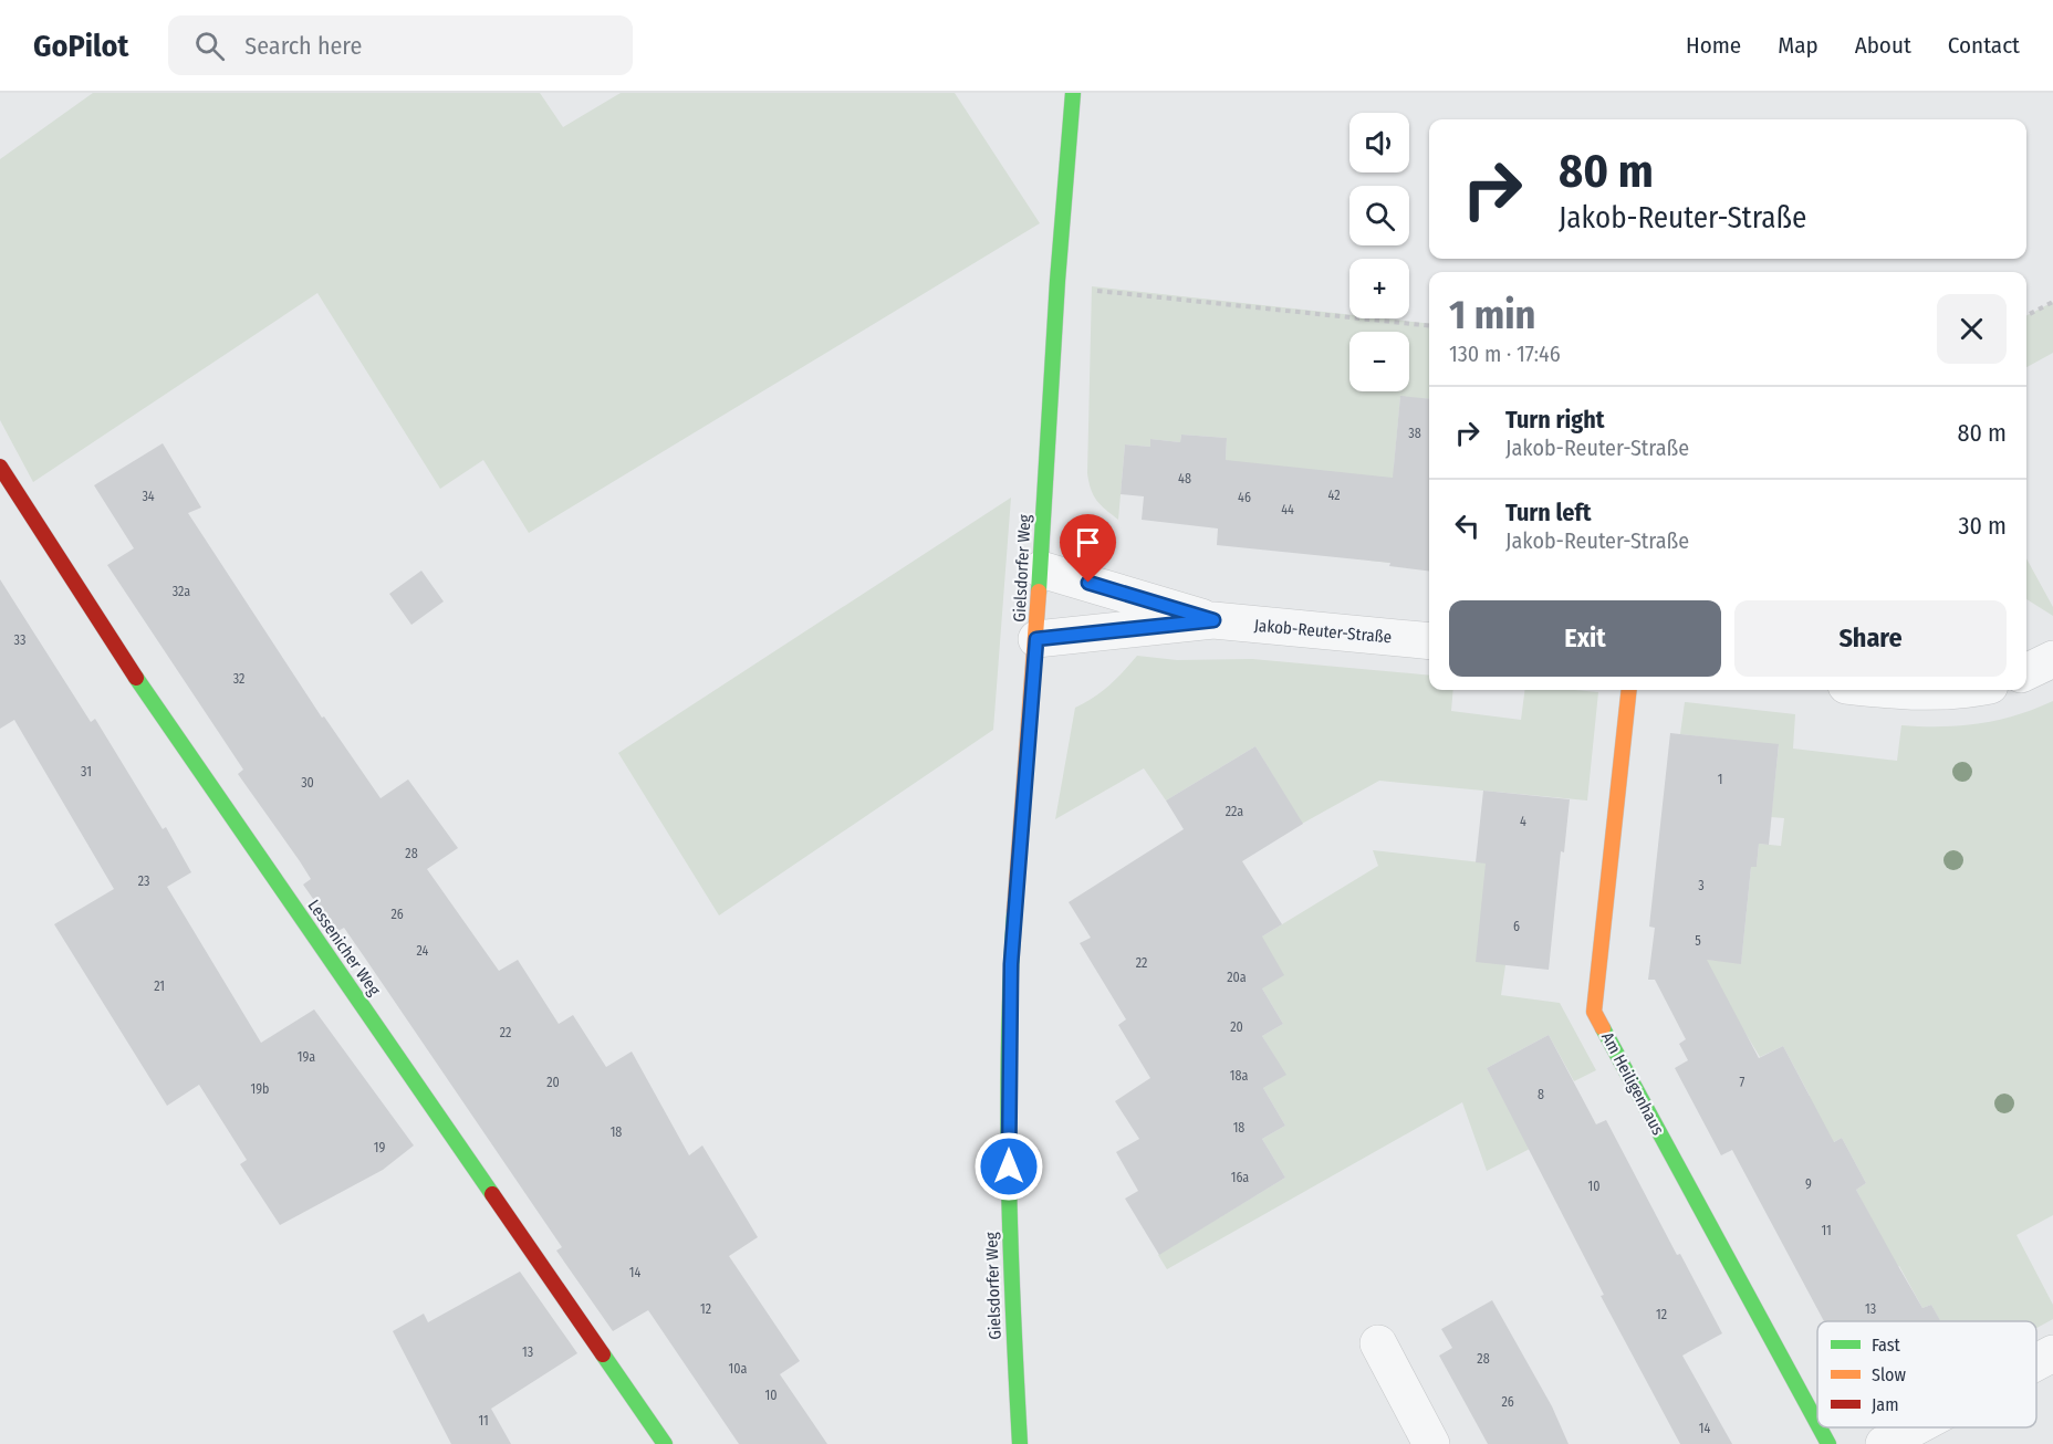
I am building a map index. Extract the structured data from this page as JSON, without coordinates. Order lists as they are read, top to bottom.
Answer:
{
  "streets": {
    "street": [
      "Gielsdorfer Weg",
      "Jakob-Reuter-Straße",
      "Lessenicher Weg",
      "Am Heiligenhaus"
    ]
  },
  "crossings": [
    ["Gielsdorfer Weg", "Jakob-Reuter-Straße"]
  ],
  "house_numbers": [
    "38",
    "48",
    "42",
    "34",
    "46",
    "44",
    "32a",
    "33",
    "32",
    "31",
    "1",
    "30",
    "22a",
    "4",
    "28",
    "23",
    "3",
    "26",
    "6",
    "5",
    "24",
    "22",
    "20a",
    "21",
    "20",
    "22",
    "19a",
    "18a",
    "20",
    "7",
    "19b",
    "8",
    "18",
    "18",
    "19",
    "16a",
    "9",
    "10",
    "11",
    "14",
    "12",
    "13",
    "12",
    "13",
    "28",
    "10a",
    "10",
    "26",
    "11",
    "14"
  ],
  "legend": ["Fast", "Slow", "Jam"],
  "page": {
    "header": "GoPilot",
    "search": "Search here",
    "nav": [
      "Home",
      "Map",
      "About",
      "Contact"
    ],
    "map_buttons": ["+", "−"],
    "turn": ["80 m", "Jakob-Reuter-Straße"],
    "heading": ["1 min", "130 m · 17:46"],
    "list": [
      {
        "name": "Turn right",
        "note": "Jakob-Reuter-Straße",
        "value": "80 m"
      },
      {
        "name": "Turn left",
        "note": "Jakob-Reuter-Straße",
        "value": "30 m"
      }
    ],
    "buttons": ["Exit", "Share"]
  }
}
